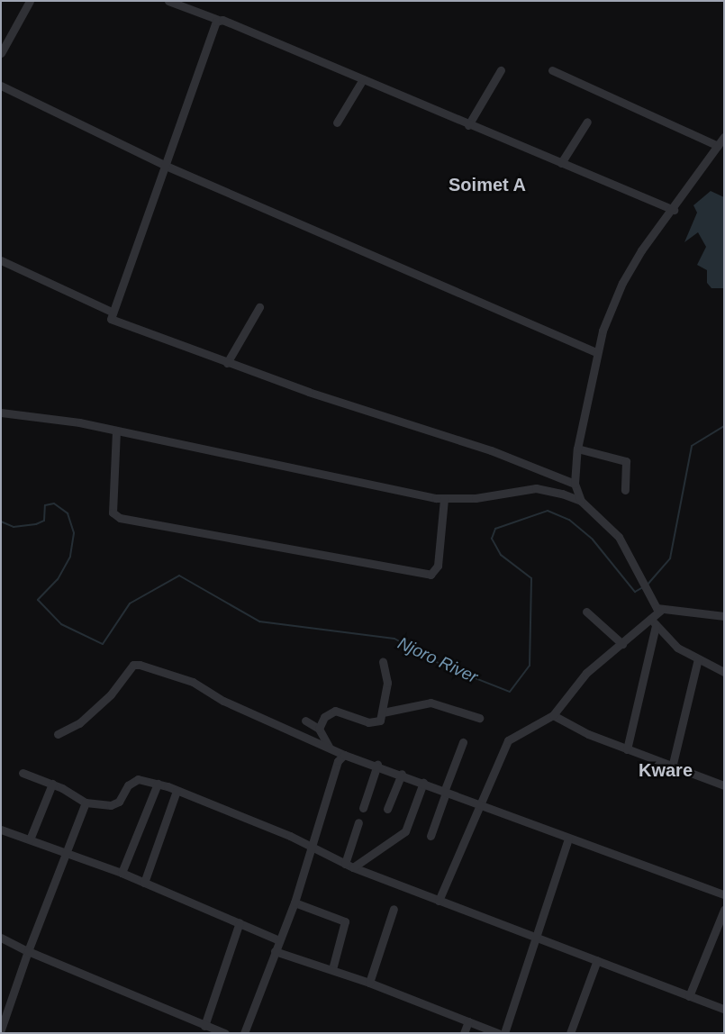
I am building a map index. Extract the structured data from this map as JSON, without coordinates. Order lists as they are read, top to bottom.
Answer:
{
  "districts": ["Soimet A", "Kware"],
  "water": ["Njoro River"]
}
